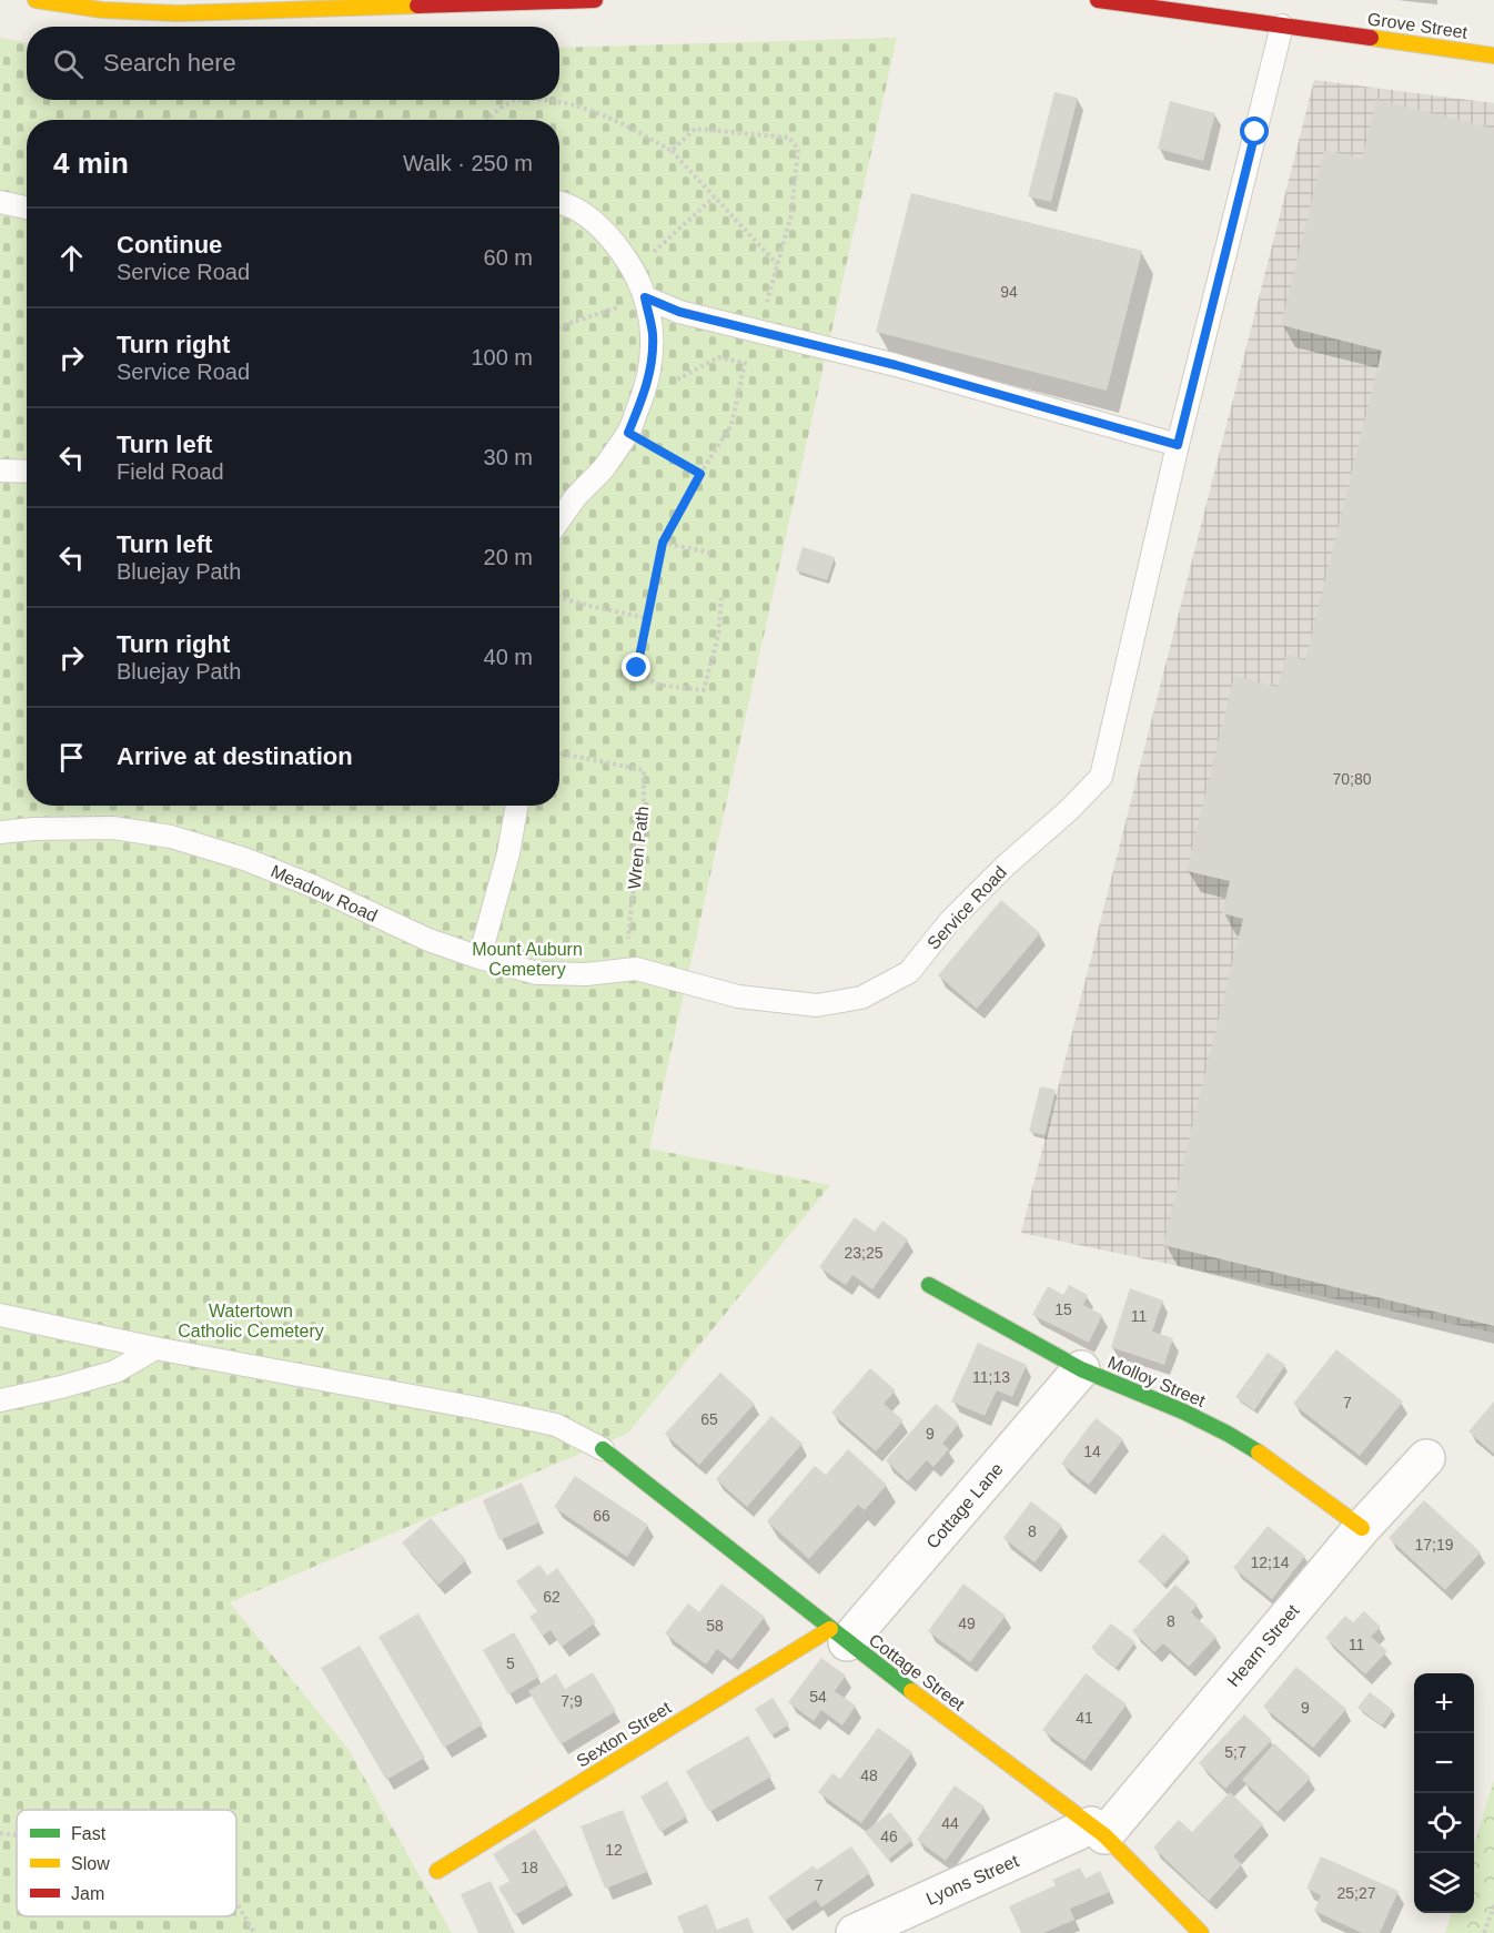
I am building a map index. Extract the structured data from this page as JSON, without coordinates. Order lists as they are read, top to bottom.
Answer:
{
  "streets": {
    "street": [
      "Grove Street",
      "Molloy Street",
      "Cottage Lane",
      "Hearn Street",
      "Cottage Street",
      "Sexton Street",
      "Lyons Street"
    ],
    "lane": ["Meadow Road", "Service Road"],
    "path": ["Wren Path"]
  },
  "crossings": [
    ["Grove Street", "Service Road"],
    ["Wren Path", "Service Road"],
    ["Meadow Road", "Service Road"],
    ["Molloy Street", "Cottage Lane"],
    ["Molloy Street", "Hearn Street"],
    ["Cottage Lane", "Cottage Street"],
    ["Cottage Lane", "Sexton Street"],
    ["Hearn Street", "Cottage Street"],
    ["Hearn Street", "Lyons Street"],
    ["Cottage Street", "Sexton Street"],
    ["Cottage Street", "Lyons Street"]
  ],
  "parks": ["Mount Auburn Cemetery", "Watertown Catholic Cemetery"],
  "house_numbers": [
    "94",
    "70;80",
    "23;25",
    "15",
    "11",
    "11;13",
    "7",
    "65",
    "9",
    "14",
    "66",
    "8",
    "17;19",
    "12;14",
    "62",
    "8",
    "49",
    "58",
    "11",
    "5",
    "54",
    "7;9",
    "9",
    "41",
    "5;7",
    "48",
    "44",
    "46",
    "12",
    "18",
    "7",
    "25;27"
  ],
  "legend": ["Fast", "Slow", "Jam"],
  "page": {
    "search": "Search here",
    "heading": ["4 min", "Walk · 250 m"],
    "list": [
      ["Continue", "Service Road", "60 m"],
      ["Turn right", "Service Road", "100 m"],
      ["Turn left", "Field Road", "30 m"],
      ["Turn left", "Bluejay Path", "20 m"],
      ["Turn right", "Bluejay Path", "40 m"],
      "Arrive at destination"
    ],
    "map_buttons": ["+", "−"]
  }
}
